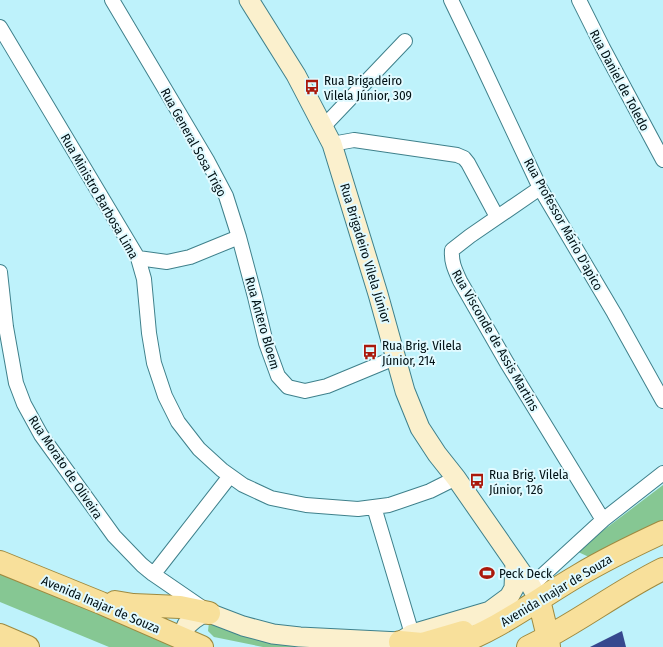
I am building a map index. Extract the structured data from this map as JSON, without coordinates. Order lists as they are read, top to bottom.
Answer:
{
  "streets": {
    "main road": ["Avenida Inajar de Souza"],
    "street": [
      "Rua Daniel de Toledo",
      "Rua General Sosa Trigo",
      "Rua Ministro Barbosa Lima",
      "Rua Professor Mário D'apico",
      "Rua Brigadeiro Vilela Júnior",
      "Rua Antero Bloem",
      "Rua Visconde de Assis Martins",
      "Rua Morato de Oliveira"
    ]
  },
  "crossings": [
    ["Rua General Sosa Trigo", "Rua Antero Bloem"],
    ["Rua Ministro Barbosa Lima", "Rua Brigadeiro Vilela Júnior"],
    ["Rua Professor Mário D'apico", "Rua Visconde de Assis Martins"],
    ["Rua Brigadeiro Vilela Júnior", "Rua Antero Bloem"],
    ["Rua Brigadeiro Vilela Júnior", "Rua Morato de Oliveira"],
    ["Rua Brigadeiro Vilela Júnior", "Avenida Inajar de Souza"]
  ],
  "places": {
    "bus stop": ["Rua Brigadeiro Vilela Júnior, 309", "Rua Brig. Vilela Júnior, 214", "Rua Brig. Vilela Júnior, 126"],
    "sports": ["Peck Deck"]
  }
}
